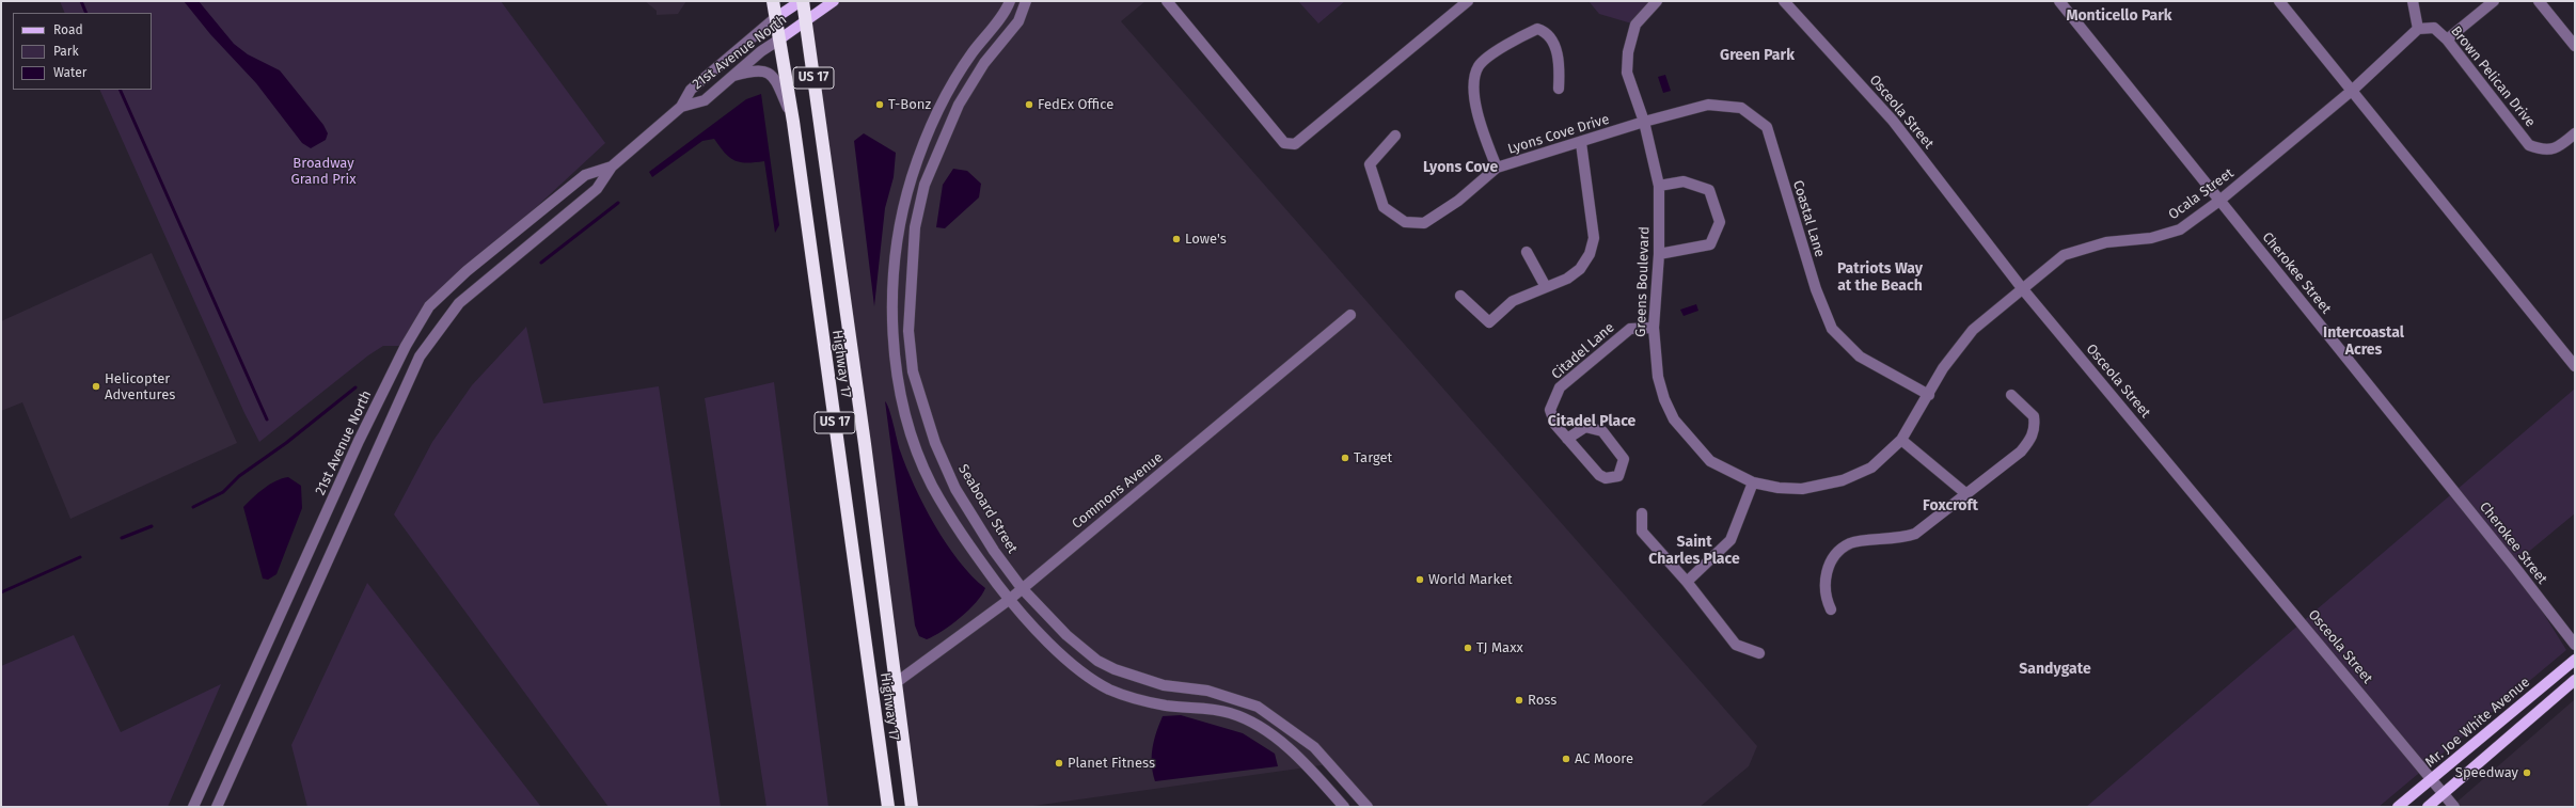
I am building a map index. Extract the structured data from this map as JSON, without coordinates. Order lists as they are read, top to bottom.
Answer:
{
  "streets": {
    "highway": ["US 17", "Highway 17"],
    "main road": ["21st Avenue North", "Mr. Joe White Avenue"],
    "street": [
      "Brown Pelican Drive",
      "Osceola Street",
      "Lyons Cove Drive",
      "Ocala Street",
      "Coastal Lane",
      "Cherokee Street",
      "Greens Boulevard",
      "Citadel Lane",
      "Commons Avenue",
      "Seaboard Street"
    ]
  },
  "crossings": [
    ["21st Avenue North", "Highway 17"],
    ["Osceola Street", "Ocala Street"],
    ["Osceola Street", "Greens Boulevard"],
    ["Osceola Street", "Mr. Joe White Avenue"],
    ["Lyons Cove Drive", "Coastal Lane"],
    ["Lyons Cove Drive", "Greens Boulevard"],
    ["Ocala Street", "Cherokee Street"],
    ["Ocala Street", "Greens Boulevard"],
    ["Coastal Lane", "Greens Boulevard"],
    ["Greens Boulevard", "Citadel Lane"],
    ["Highway 17", "Commons Avenue"],
    ["Commons Avenue", "Seaboard Street"]
  ],
  "districts": [
    "Monticello Park",
    "Green Park",
    "Lyons Cove",
    "Patriots Way at the Beach",
    "Intercoastal Acres",
    "Citadel Place",
    "Foxcroft",
    "Saint Charles Place",
    "Sandygate"
  ],
  "parks": ["Broadway Grand Prix"],
  "places": [
    "T-Bonz",
    "FedEx Office",
    "Lowe's",
    "Helicopter Adventures",
    "Target",
    "World Market",
    "TJ Maxx",
    "Ross",
    "AC Moore",
    "Planet Fitness",
    "Speedway"
  ],
  "legend": ["Road", "Park", "Water"]
}
